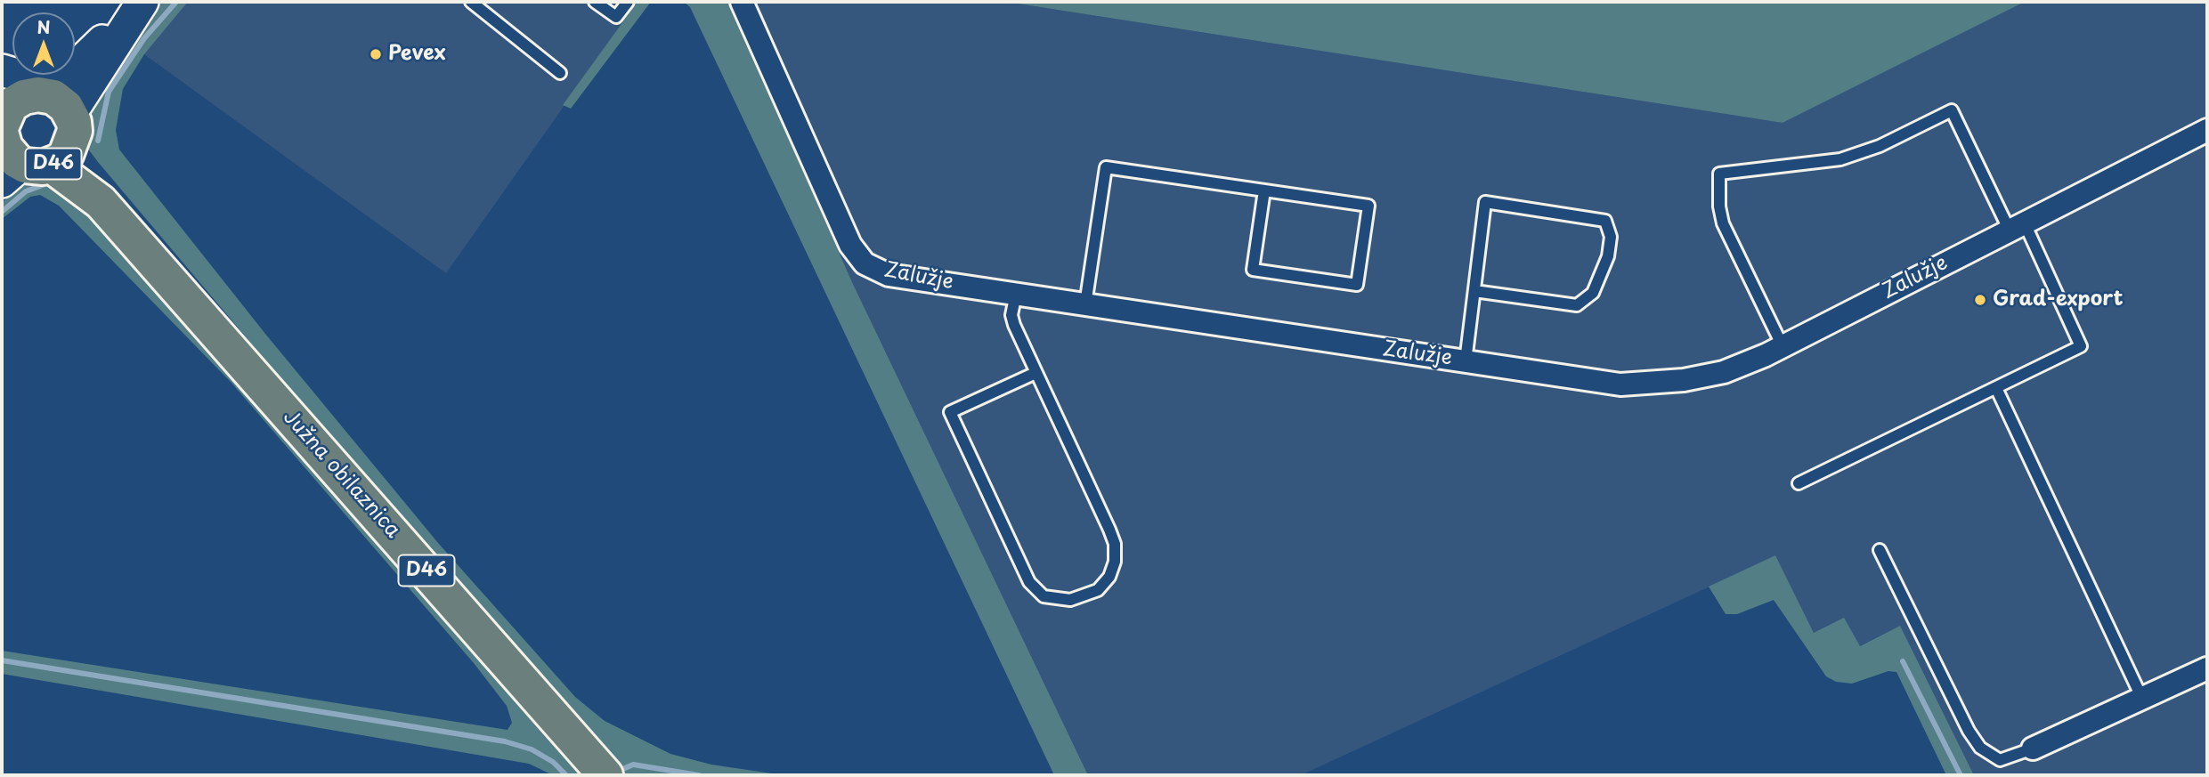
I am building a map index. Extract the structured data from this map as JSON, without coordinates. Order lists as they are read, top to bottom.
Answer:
{
  "streets": {
    "main road": ["D46", "Južna obilaznica"],
    "street": ["Zalužje"]
  },
  "places": ["Pevex", "Grad-export"],
  "north": "top"
}
